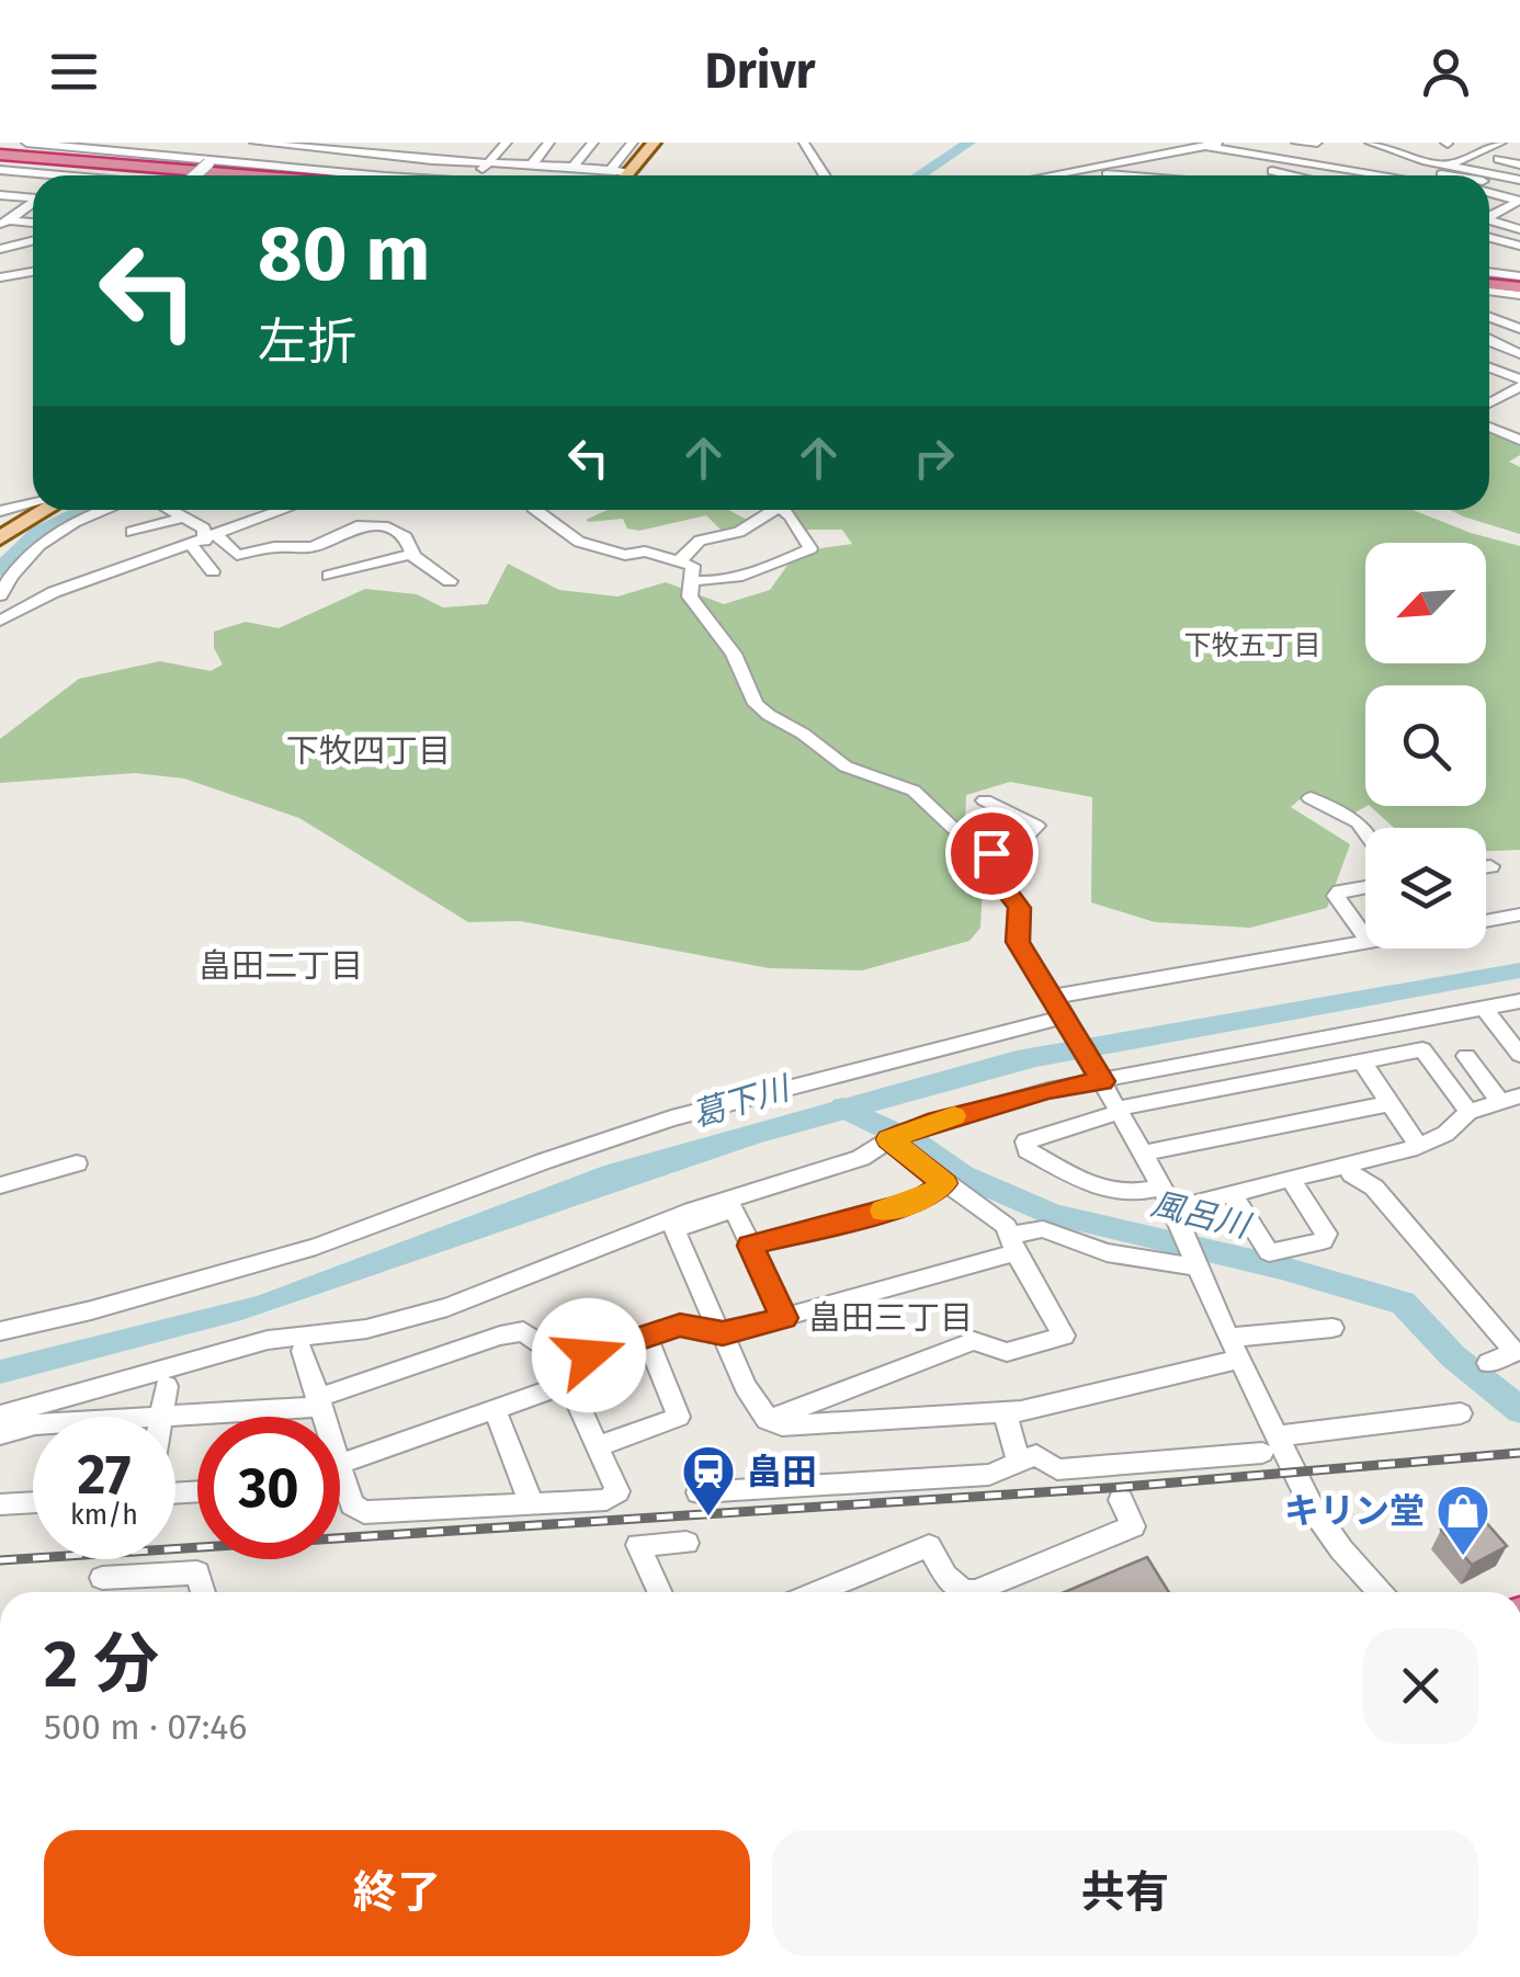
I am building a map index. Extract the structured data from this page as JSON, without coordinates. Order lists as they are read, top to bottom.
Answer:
{
  "districts": [
    "下牧五丁目",
    "下牧四丁目",
    "畠田二丁目",
    "畠田三丁目"
  ],
  "water": ["葛下川", "風呂川"],
  "places": {
    "station": ["畠田"],
    "shop": ["キリン堂"]
  },
  "north": "bottom left",
  "page": {
    "header": "Drivr",
    "turn": ["80 m", "左折"],
    "speed": "27 km/h",
    "limit": "30",
    "heading": ["2 分", "500 m · 07:46"],
    "buttons": ["終了", "共有"]
  }
}
